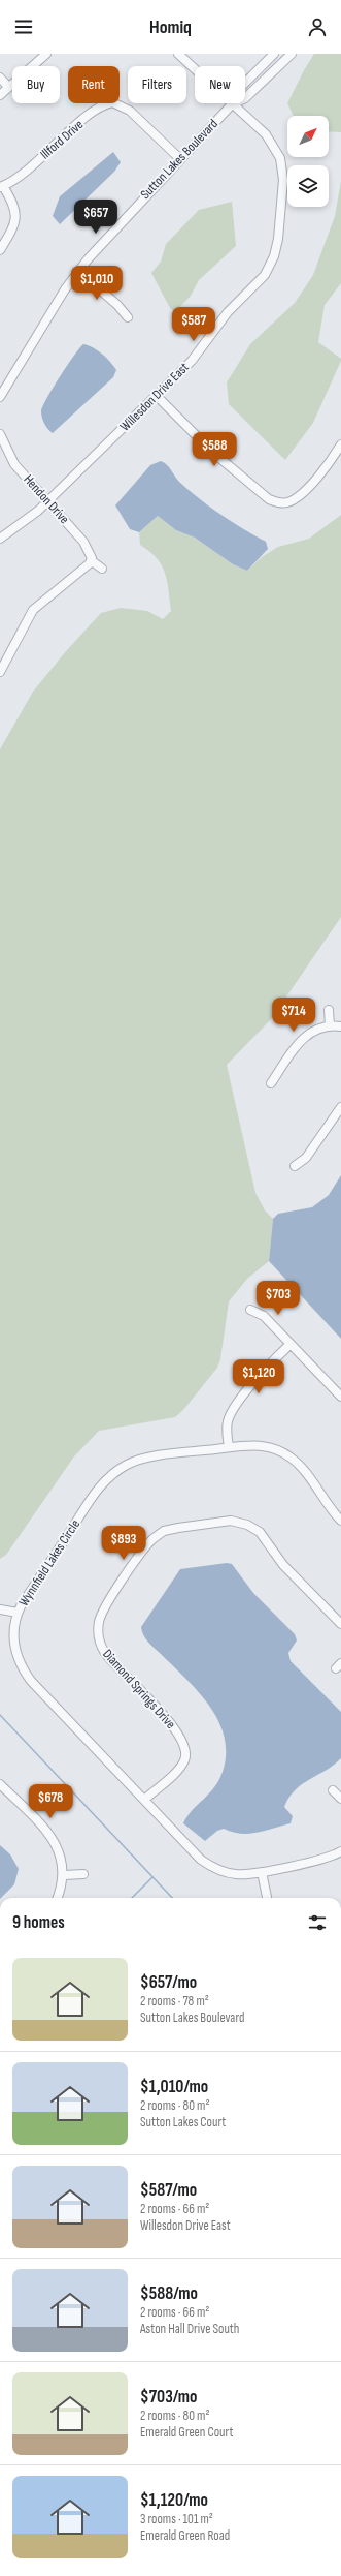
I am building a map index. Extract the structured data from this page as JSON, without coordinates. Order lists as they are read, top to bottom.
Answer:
{
  "streets": {
    "street": [
      "Illford Drive",
      "Sutton Lakes Boulevard",
      "Willesdon Drive East",
      "Hendon Drive",
      "Wynnfield Lakes Circle",
      "Diamond Springs Drive"
    ]
  },
  "crossings": [
    ["Illford Drive", "Sutton Lakes Boulevard"],
    ["Sutton Lakes Boulevard", "Willesdon Drive East"],
    ["Willesdon Drive East", "Hendon Drive"],
    ["Wynnfield Lakes Circle", "Diamond Springs Drive"]
  ],
  "north": "top right",
  "page": {
    "header": "Homiq",
    "chip": [
      "Buy",
      "Rent",
      "Filters",
      "New"
    ],
    "price": [
      "$657",
      "$1,010",
      "$587",
      "$588",
      "$714",
      "$703",
      "$1,120",
      "$893",
      "$678"
    ],
    "heading": "9 homes",
    "list": [
      {
        "name": "$657/mo",
        "note": "2 rooms · 78 m² · Sutton Lakes Boulevard"
      },
      {
        "name": "$1,010/mo",
        "note": "2 rooms · 80 m² · Sutton Lakes Court"
      },
      {
        "name": "$587/mo",
        "note": "2 rooms · 66 m² · Willesdon Drive East"
      },
      {
        "name": "$588/mo",
        "note": "2 rooms · 66 m² · Aston Hall Drive South"
      },
      {
        "name": "$703/mo",
        "note": "2 rooms · 80 m² · Emerald Green Court"
      },
      {
        "name": "$1,120/mo",
        "note": "3 rooms · 101 m² · Emerald Green Road"
      }
    ]
  }
}
